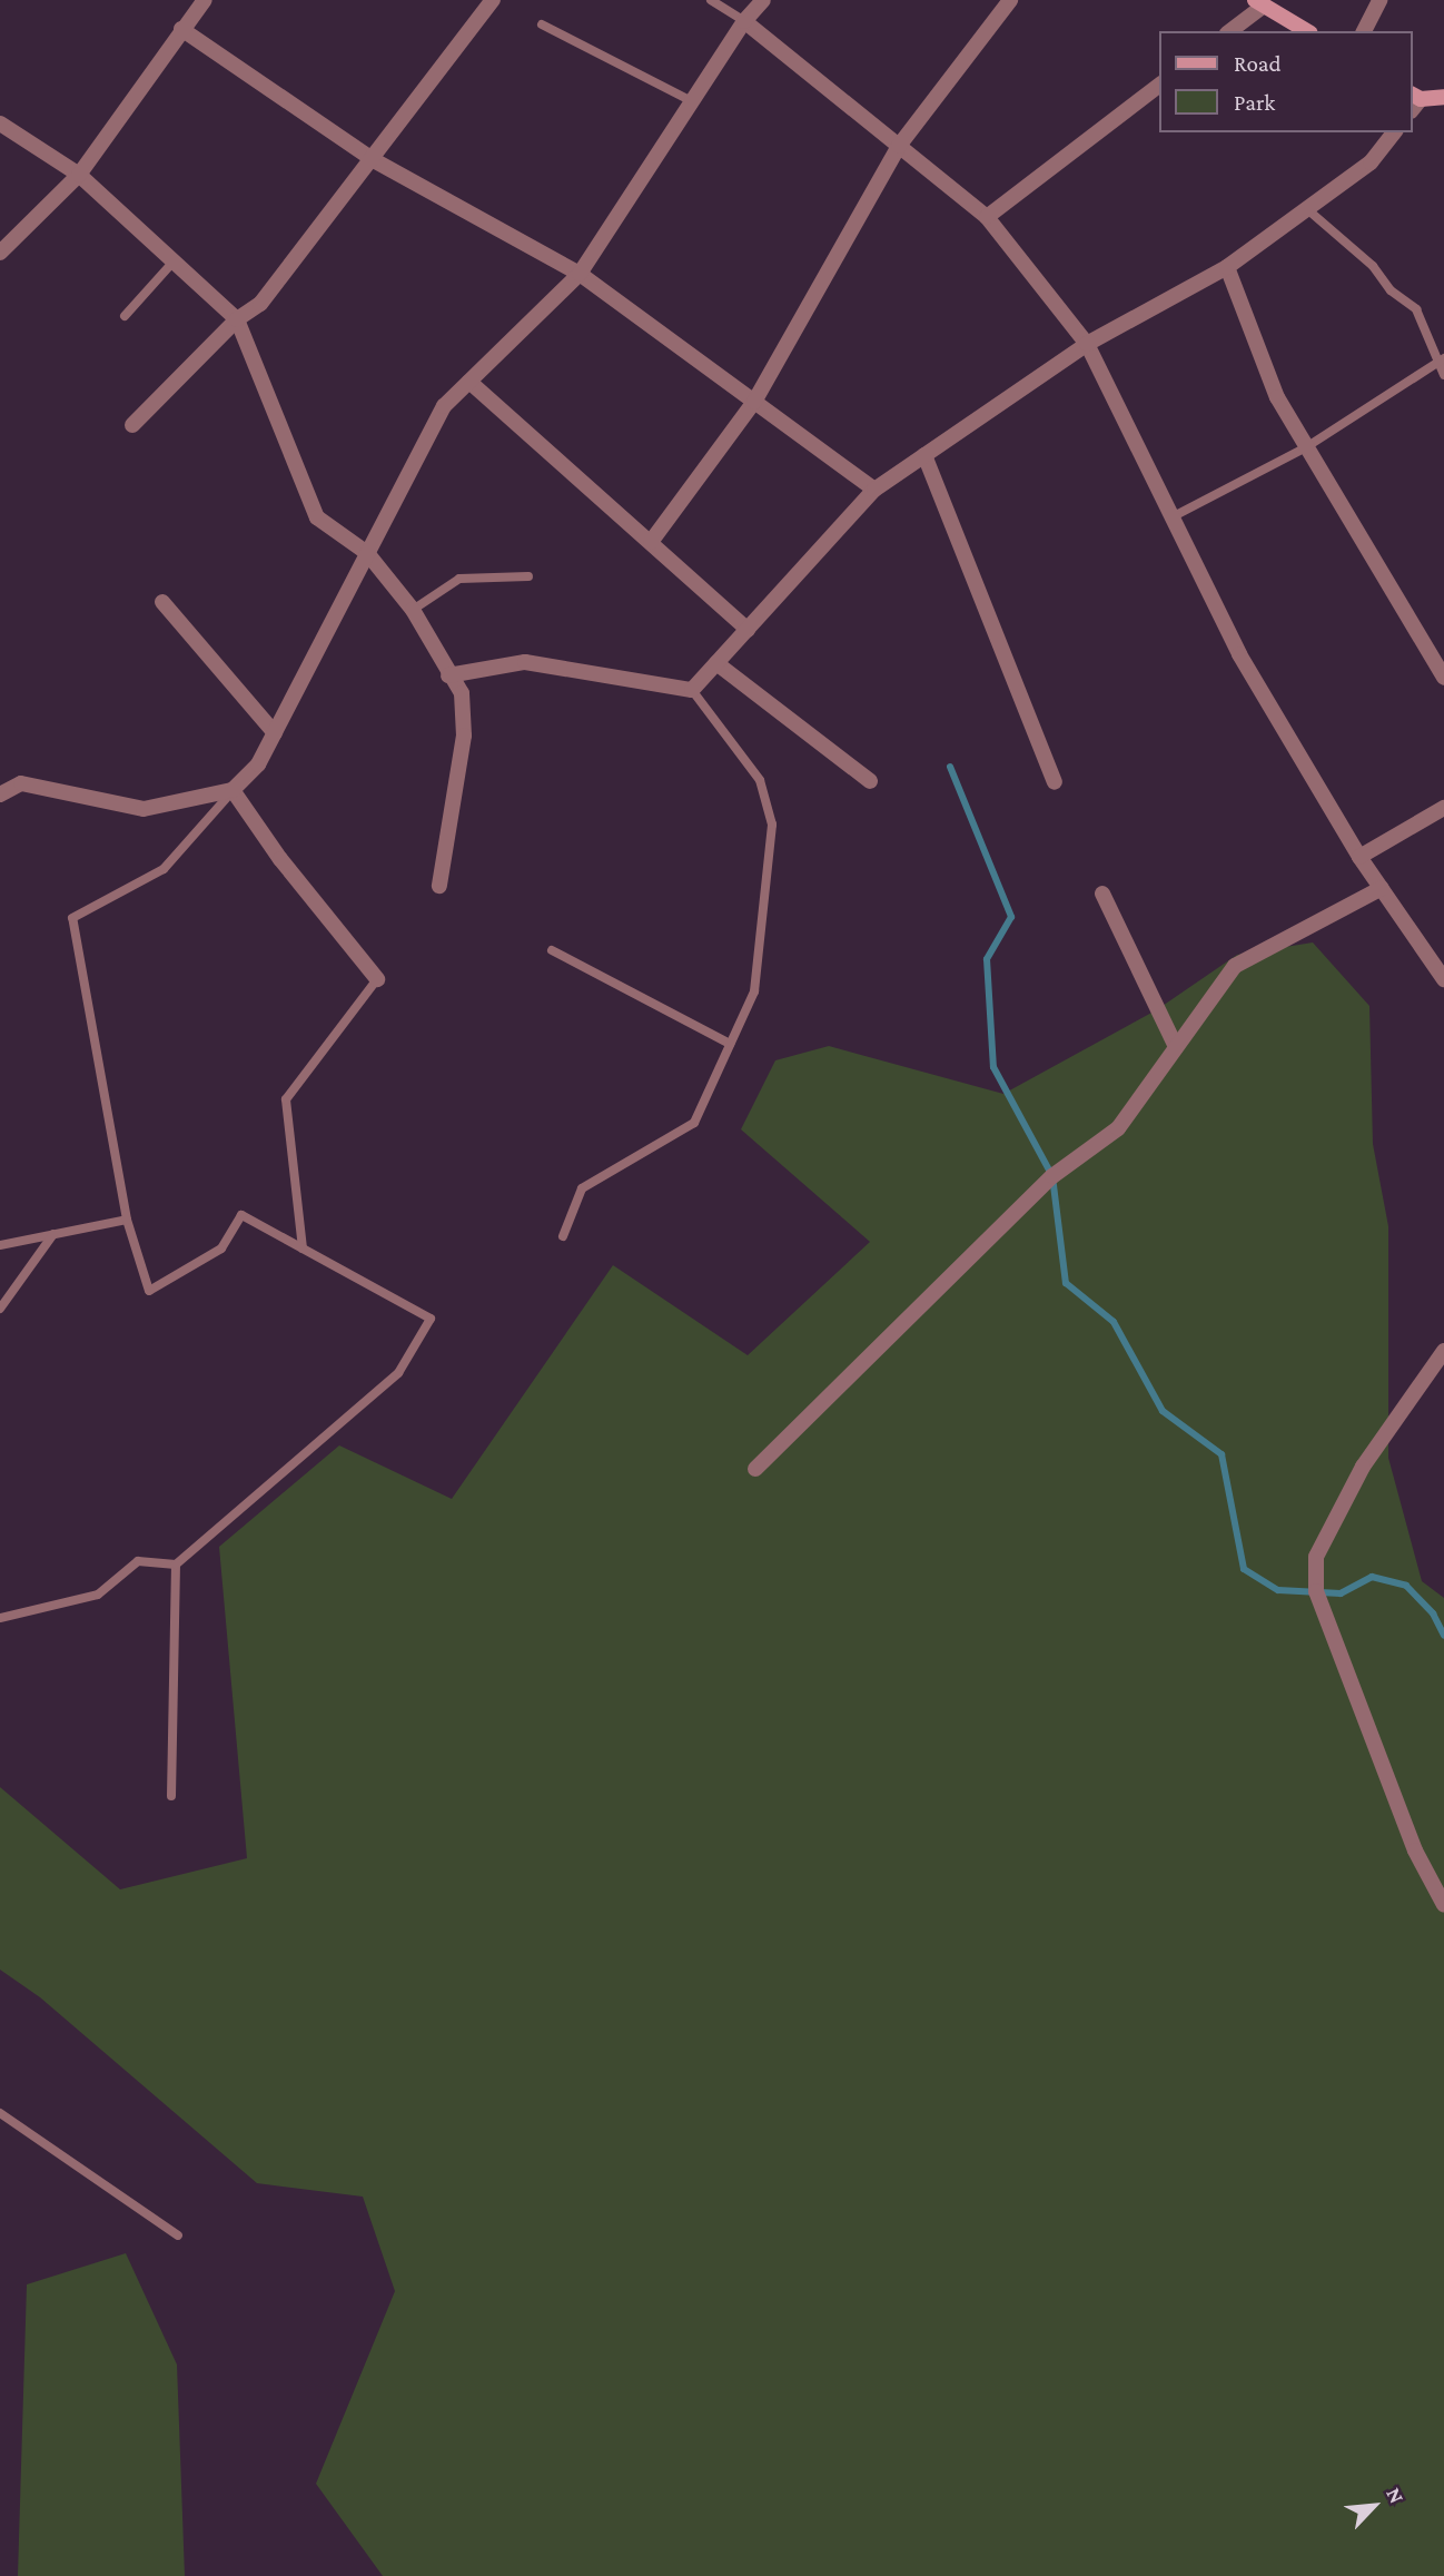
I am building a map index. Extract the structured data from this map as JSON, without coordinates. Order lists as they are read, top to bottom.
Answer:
{
  "legend": ["Road", "Park"],
  "north": "top right"
}
